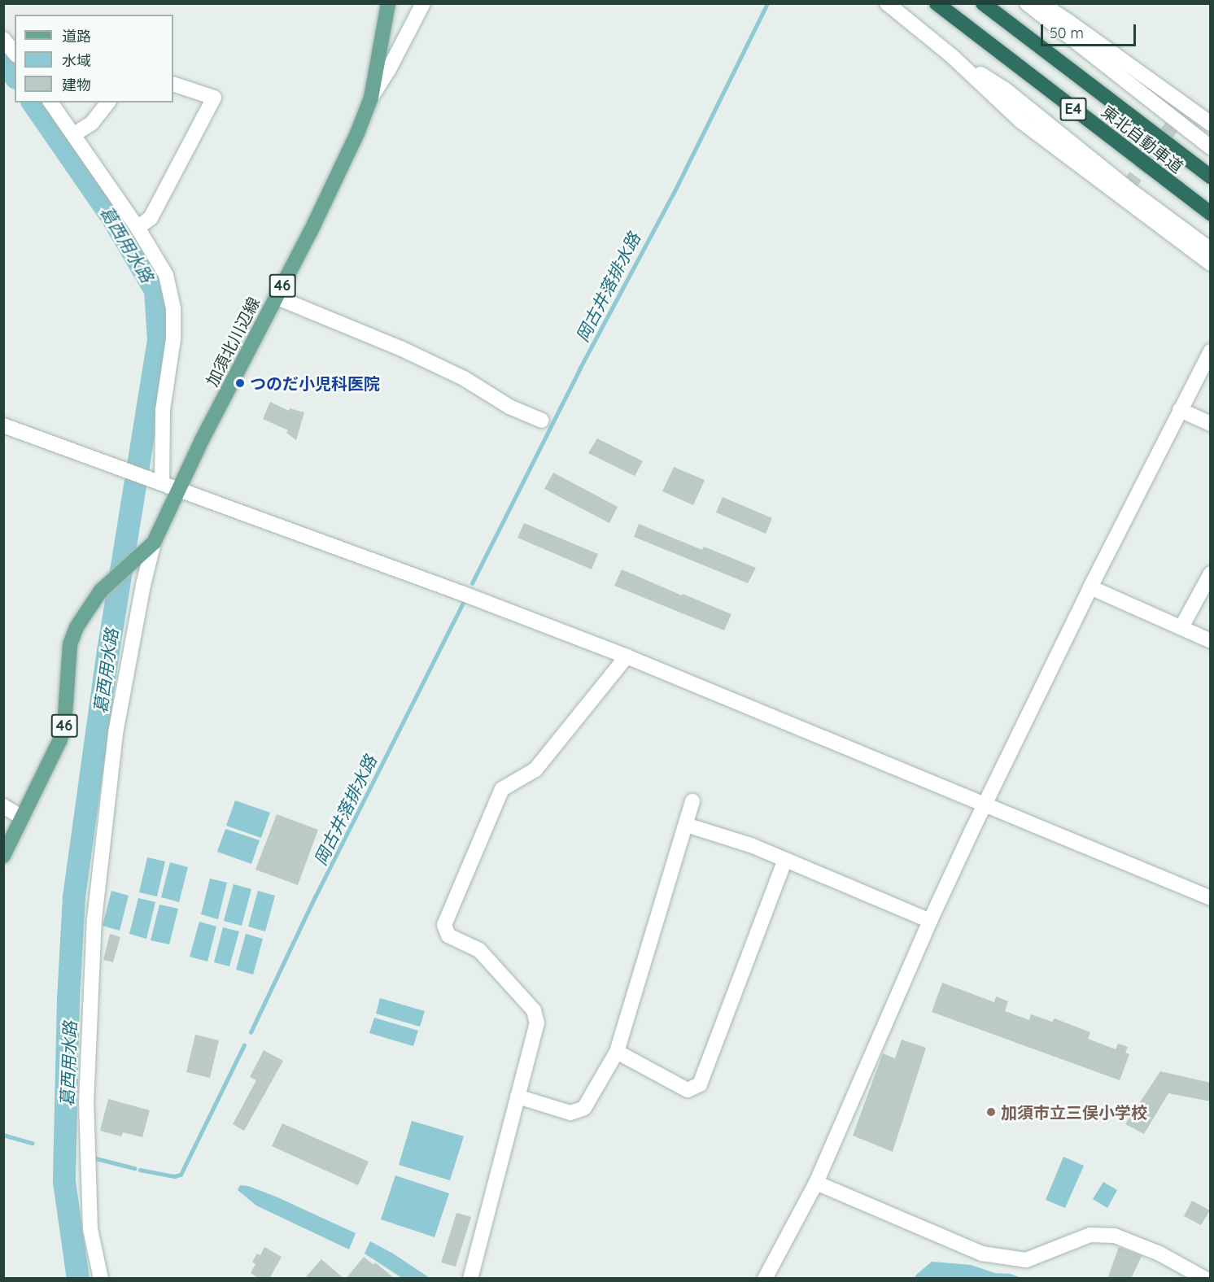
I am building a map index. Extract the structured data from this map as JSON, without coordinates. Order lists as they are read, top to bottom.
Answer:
{
  "streets": {
    "highway": ["E4", "東北自動車道"],
    "main road": ["46", "加須北川辺線"]
  },
  "crossings": [
    ["46", "加須北川辺線"]
  ],
  "water": ["葛西用水路", "岡古井落排水路"],
  "places": ["つのだ小児科医院", "加須市立三俣小学校"],
  "legend": ["道路", "水域", "建物"],
  "scale_bar": "50 m"
}
